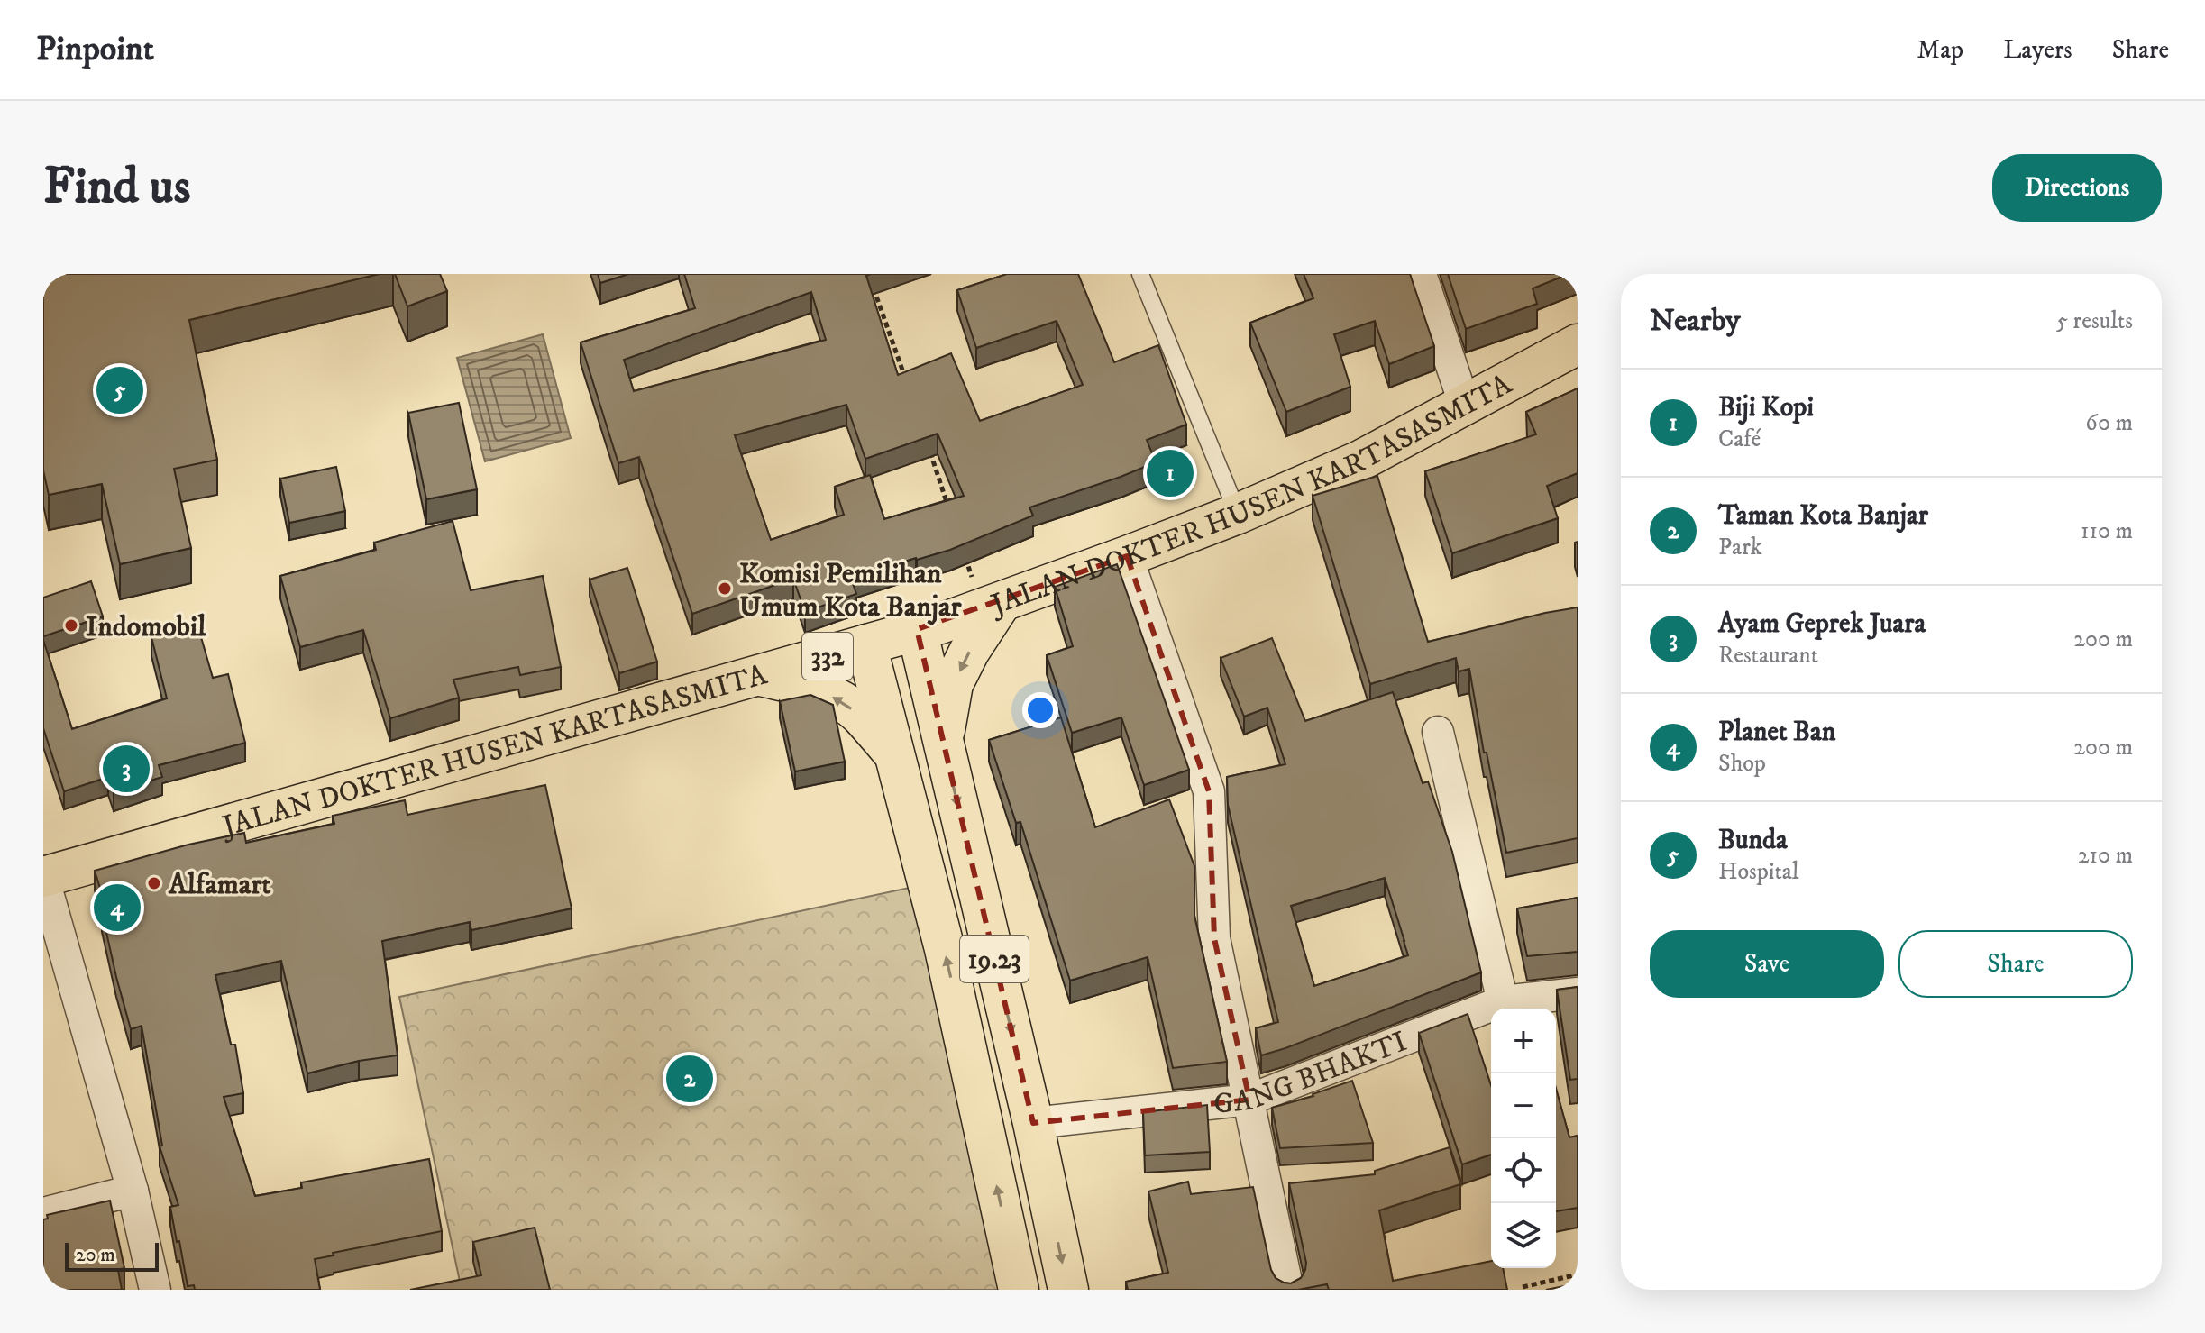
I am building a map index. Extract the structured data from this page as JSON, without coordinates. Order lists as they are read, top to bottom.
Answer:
{
  "streets": {
    "main road": ["JALAN DOKTER HUSEN KARTASASMITA", "332", "19.23"],
    "street": ["GANG BHAKTI"]
  },
  "crossings": [
    ["JALAN DOKTER HUSEN KARTASASMITA", "19.23"],
    ["19.23", "GANG BHAKTI"]
  ],
  "places": ["Komisi Pemilihan Umum Kota Banjar", "Indomobil", "Alfamart"],
  "scale_bar": "20 m",
  "page": {
    "header": "Pinpoint",
    "nav": ["Map", "Layers", "Share"],
    "buttons": [
      "Directions",
      ["Save", "Share"]
    ],
    "title": "Find us",
    "heading": ["Nearby", "5 results"],
    "pins": [
      "5",
      "1",
      "3",
      "4",
      "2"
    ],
    "list": [
      {
        "mark": "1",
        "name": "Biji Kopi",
        "note": "Café",
        "value": "60 m"
      },
      {
        "mark": "2",
        "name": "Taman Kota Banjar",
        "note": "Park",
        "value": "110 m"
      },
      {
        "mark": "3",
        "name": "Ayam Geprek Juara",
        "note": "Restaurant",
        "value": "200 m"
      },
      {
        "mark": "4",
        "name": "Planet Ban",
        "note": "Shop",
        "value": "200 m"
      },
      {
        "mark": "5",
        "name": "Bunda",
        "note": "Hospital",
        "value": "210 m"
      }
    ],
    "map_buttons": ["+", "−"],
    "scale": "20 m"
  }
}
